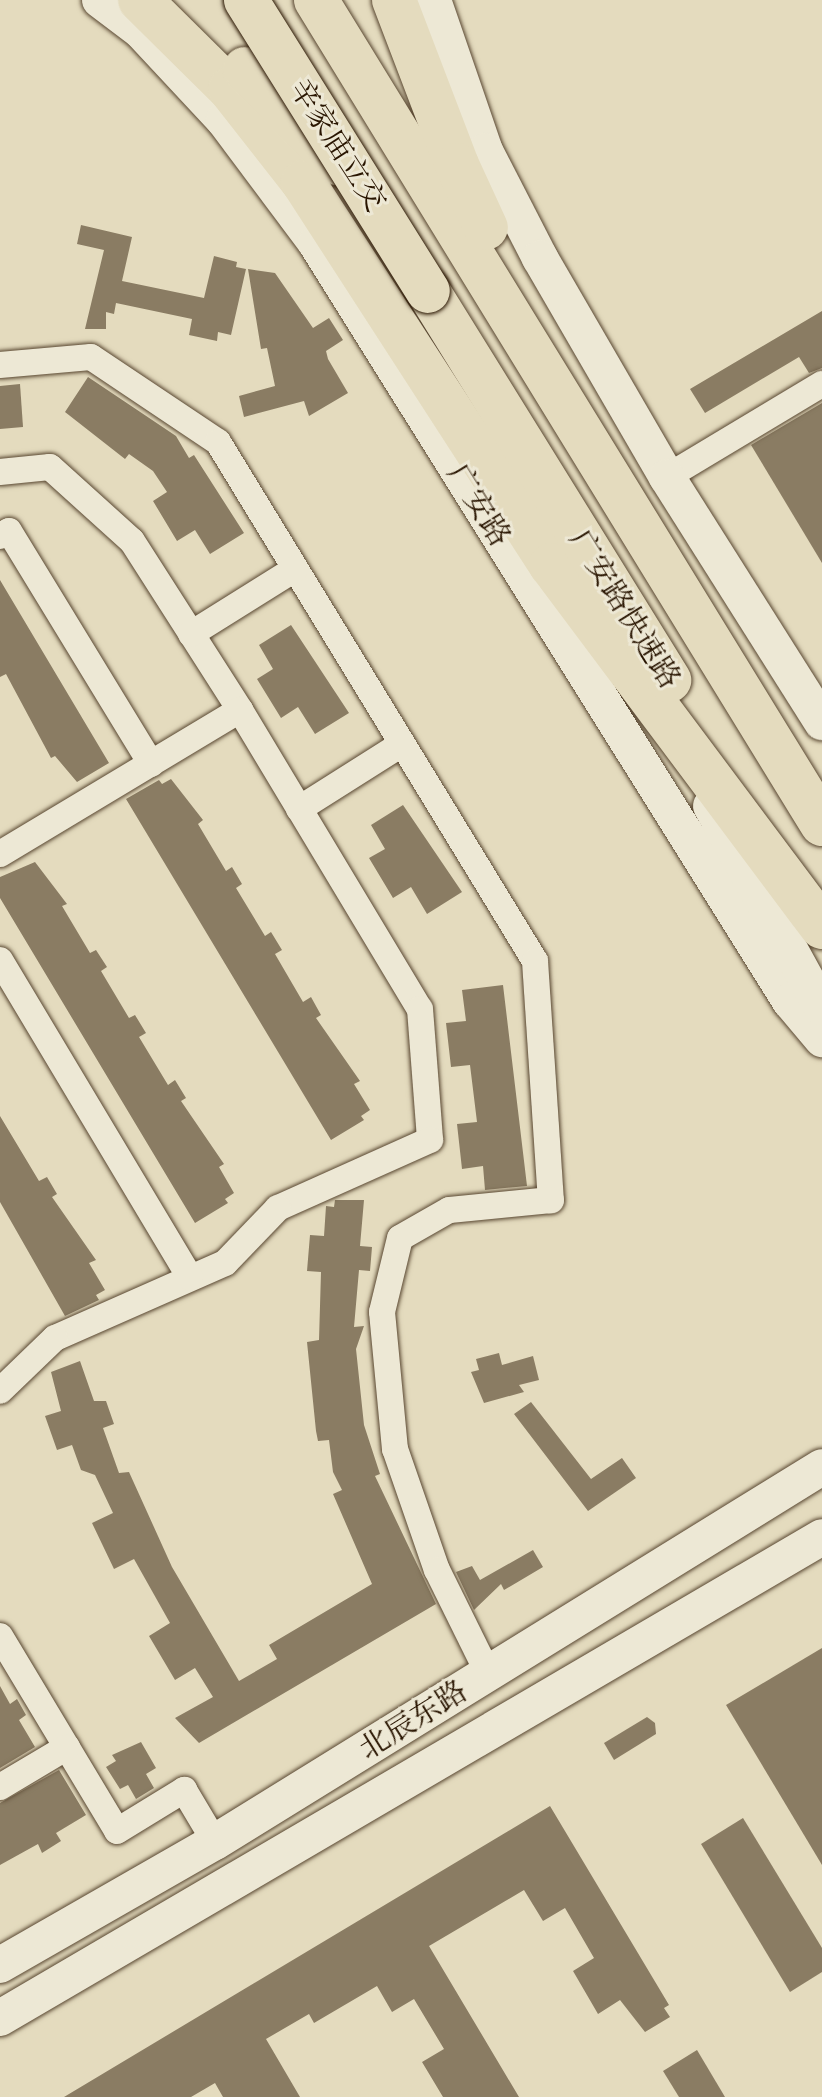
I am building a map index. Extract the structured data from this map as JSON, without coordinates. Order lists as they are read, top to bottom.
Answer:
{
  "streets": {
    "highway": ["辛家庙立交", "广安路快速路"],
    "main road": ["广安路", "北辰东路"]
  },
  "crossings": [
    ["辛家庙立交", "广安路快速路"]
  ]
}
